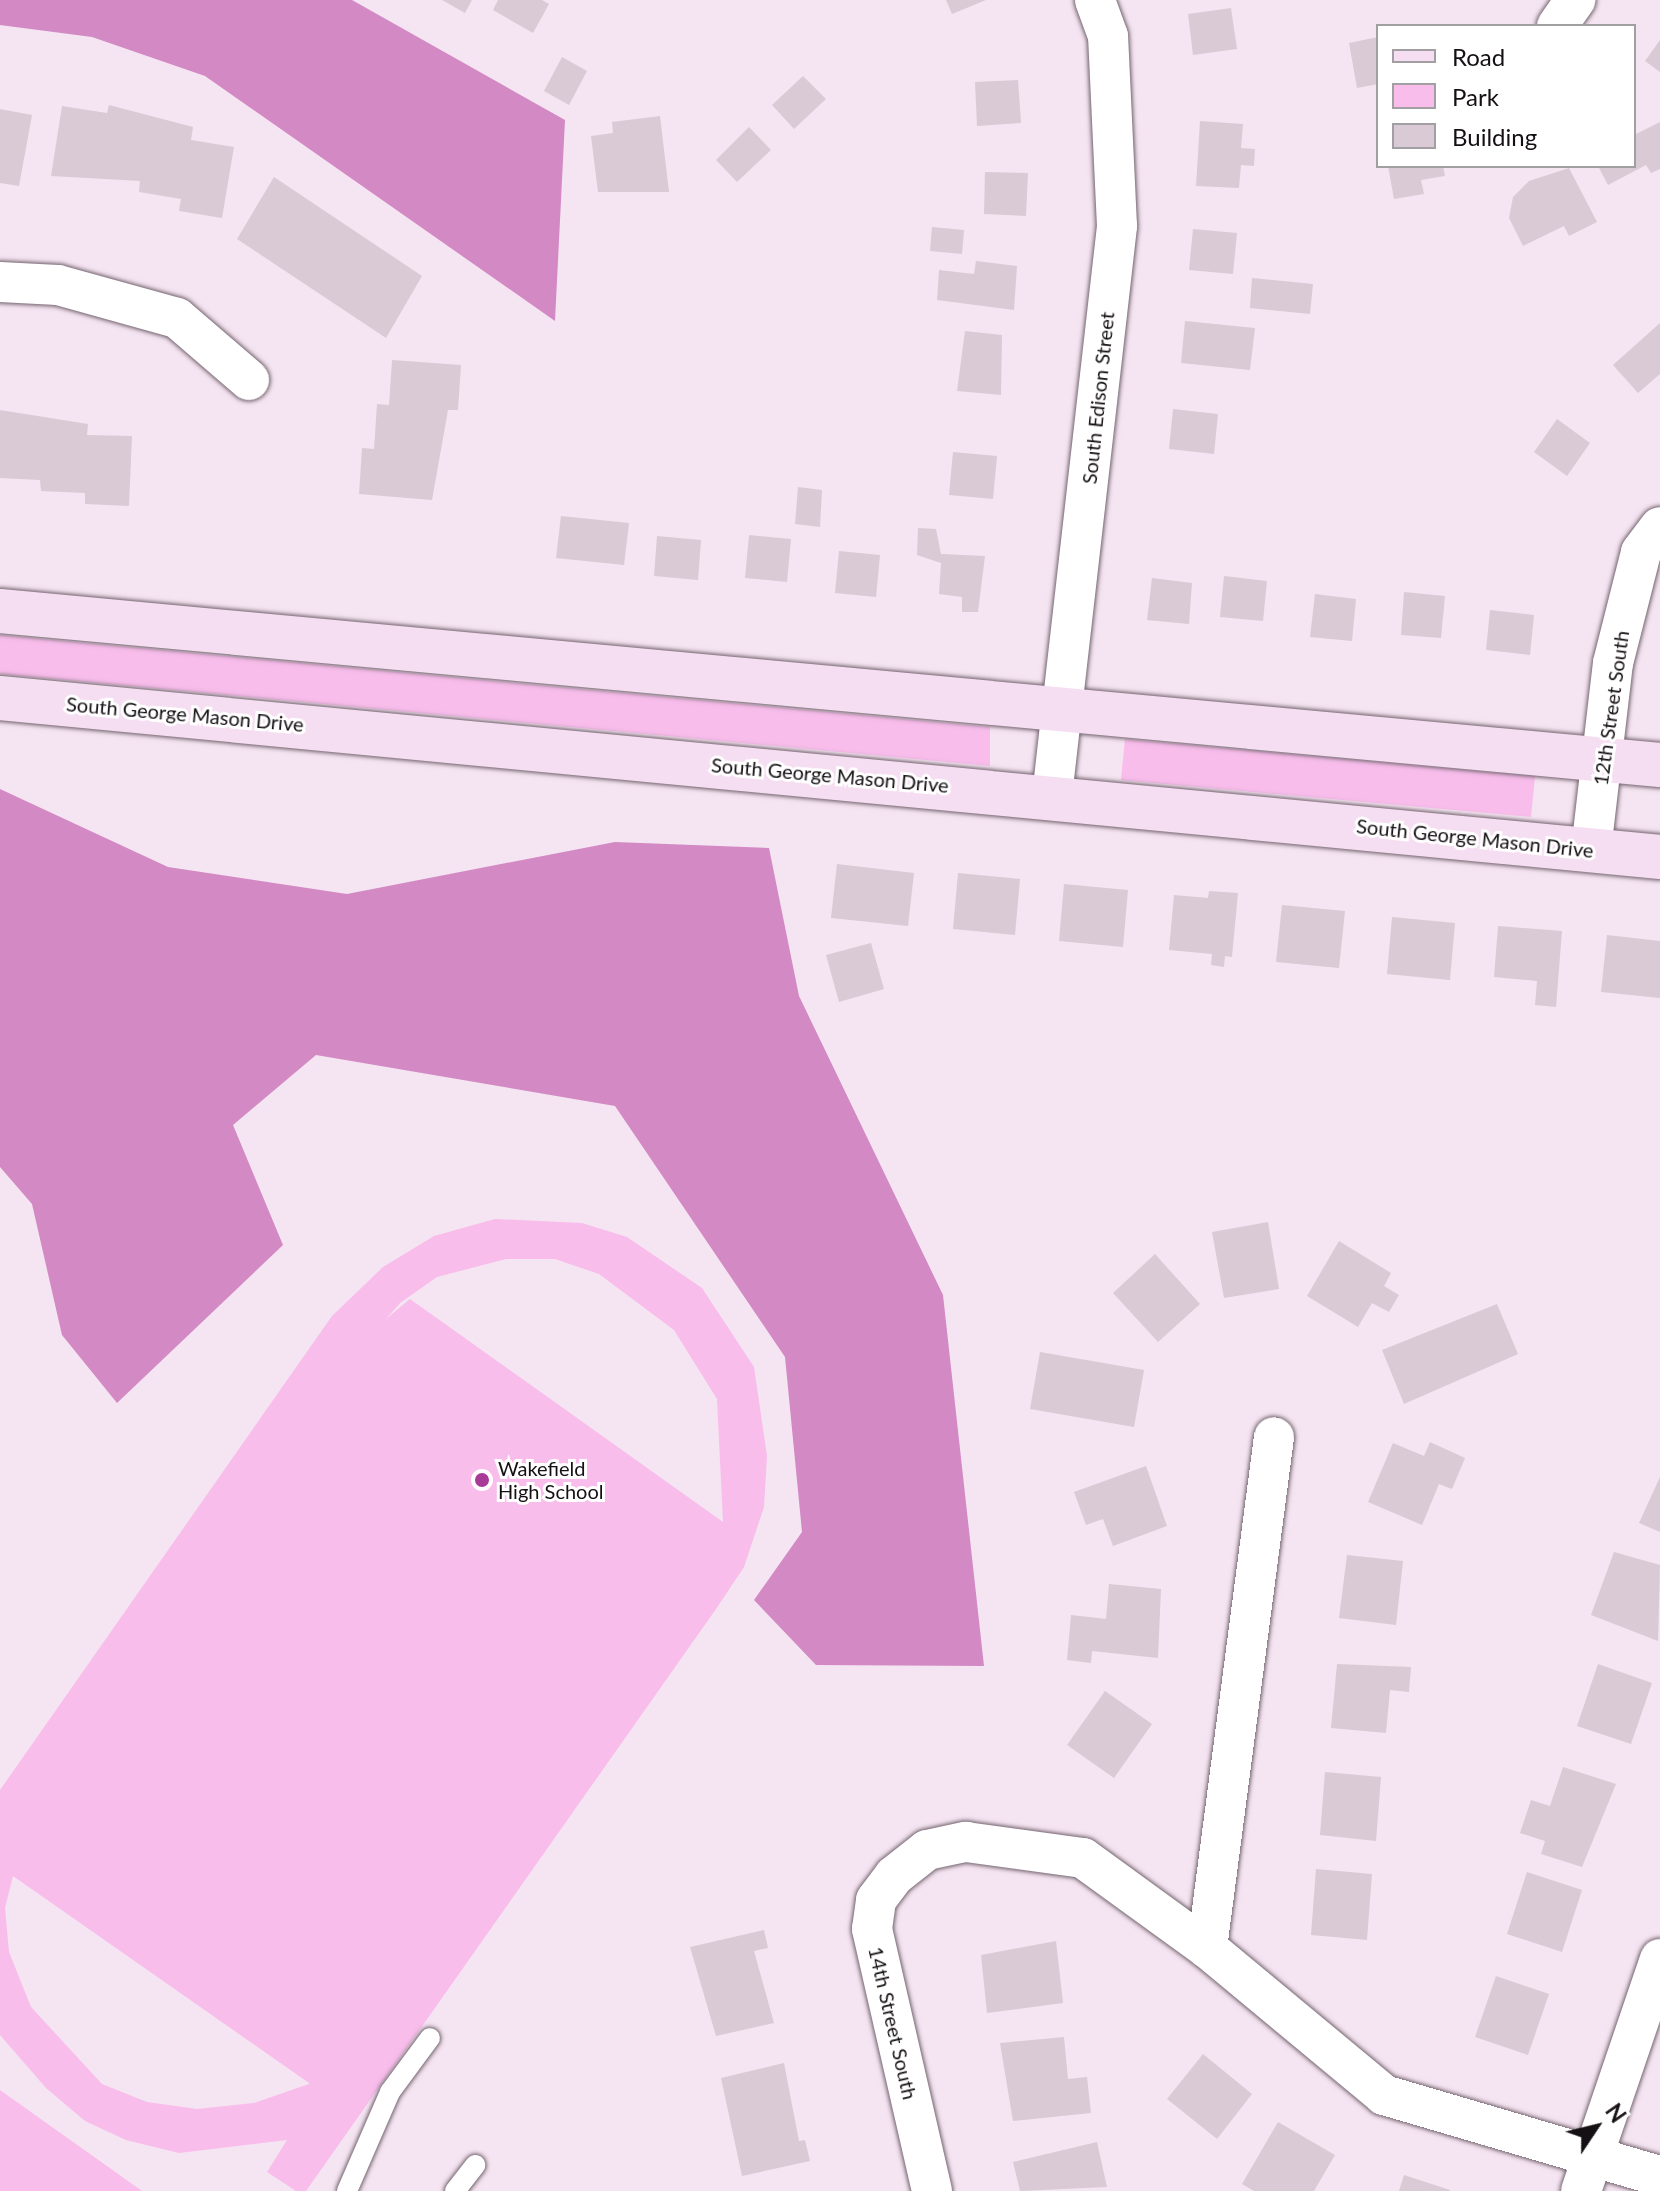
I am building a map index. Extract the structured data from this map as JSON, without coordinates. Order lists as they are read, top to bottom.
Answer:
{
  "streets": {
    "main road": ["South George Mason Drive"],
    "street": ["South Edison Street", "12th Street South", "14th Street South"]
  },
  "crossings": [
    ["South Edison Street", "South George Mason Drive"],
    ["12th Street South", "South George Mason Drive"]
  ],
  "places": ["Wakefield High School"],
  "legend": ["Road", "Park", "Building"],
  "north": "top right"
}
